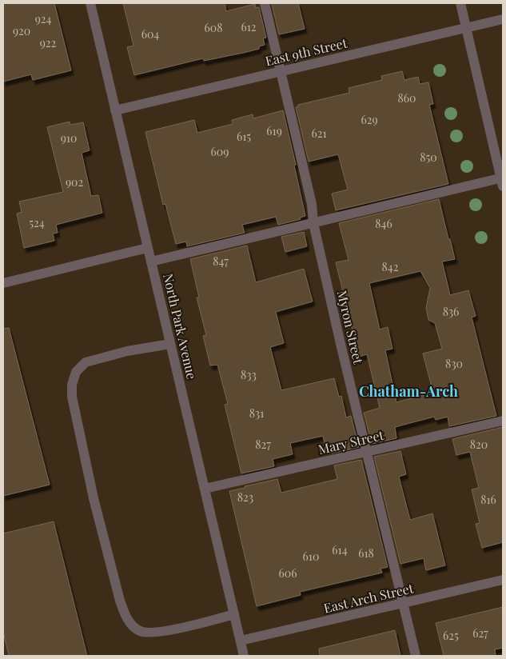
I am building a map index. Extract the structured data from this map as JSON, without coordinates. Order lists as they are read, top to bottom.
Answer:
{
  "streets": {
    "street": [
      "East 9th Street",
      "North Park Avenue",
      "Myron Street",
      "Mary Street",
      "East Arch Street"
    ]
  },
  "crossings": [
    ["East 9th Street", "North Park Avenue"],
    ["East 9th Street", "Myron Street"],
    ["North Park Avenue", "Mary Street"],
    ["North Park Avenue", "East Arch Street"],
    ["Myron Street", "Mary Street"],
    ["Myron Street", "East Arch Street"]
  ],
  "districts": ["Chatham-Arch"],
  "house_numbers": [
    "924",
    "612",
    "608",
    "920",
    "604",
    "922",
    "860",
    "629",
    "619",
    "621",
    "615",
    "910",
    "609",
    "850",
    "902",
    "524",
    "846",
    "847",
    "842",
    "836",
    "830",
    "833",
    "831",
    "827",
    "820",
    "823",
    "816",
    "614",
    "618",
    "610",
    "606",
    "627",
    "625"
  ]
}
